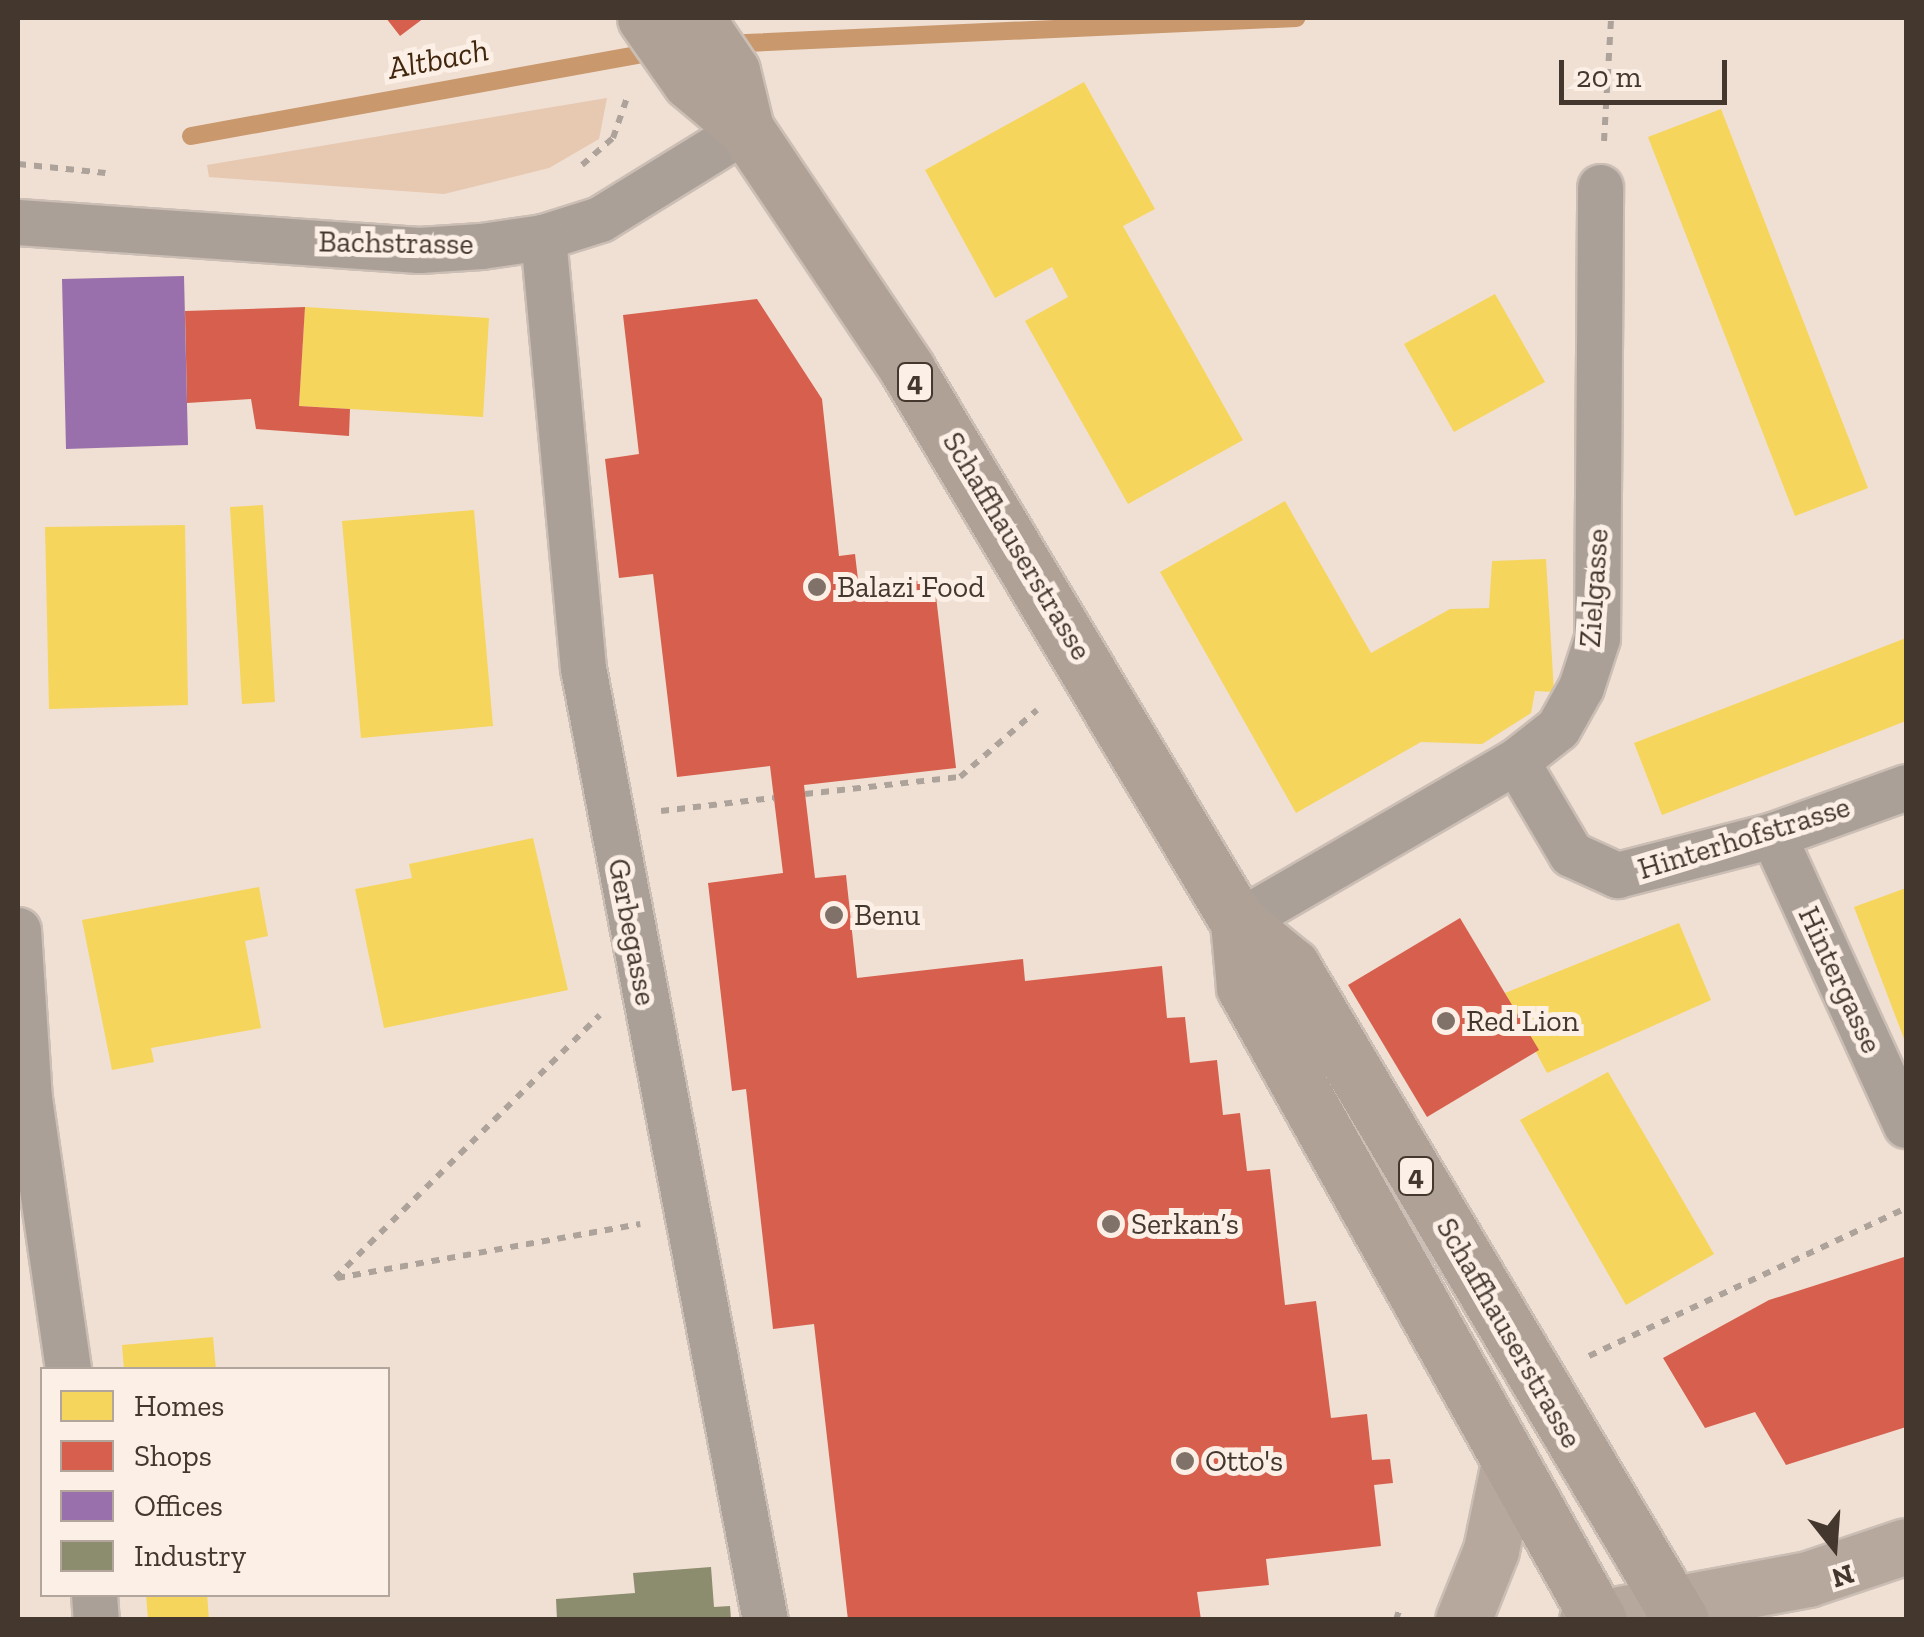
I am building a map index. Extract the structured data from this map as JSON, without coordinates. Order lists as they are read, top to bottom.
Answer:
{
  "streets": {
    "main road": ["4", "Schaffhauserstrasse"],
    "street": [
      "Bachstrasse",
      "Zielgasse",
      "Hinterhofstrasse",
      "Gerbegasse",
      "Hintergasse"
    ]
  },
  "crossings": [
    ["Bachstrasse", "Schaffhauserstrasse"],
    ["Bachstrasse", "Gerbegasse"],
    ["Schaffhauserstrasse", "Zielgasse"],
    ["Zielgasse", "Hinterhofstrasse"],
    ["Hinterhofstrasse", "Hintergasse"]
  ],
  "water": ["Altbach"],
  "places": [
    "Balazi Food",
    "Benu",
    "Red Lion",
    "Serkan‘s",
    "Otto's"
  ],
  "legend": [
    "Homes",
    "Shops",
    "Offices",
    "Industry"
  ],
  "scale_bar": "20 m",
  "north": "bottom"
}
